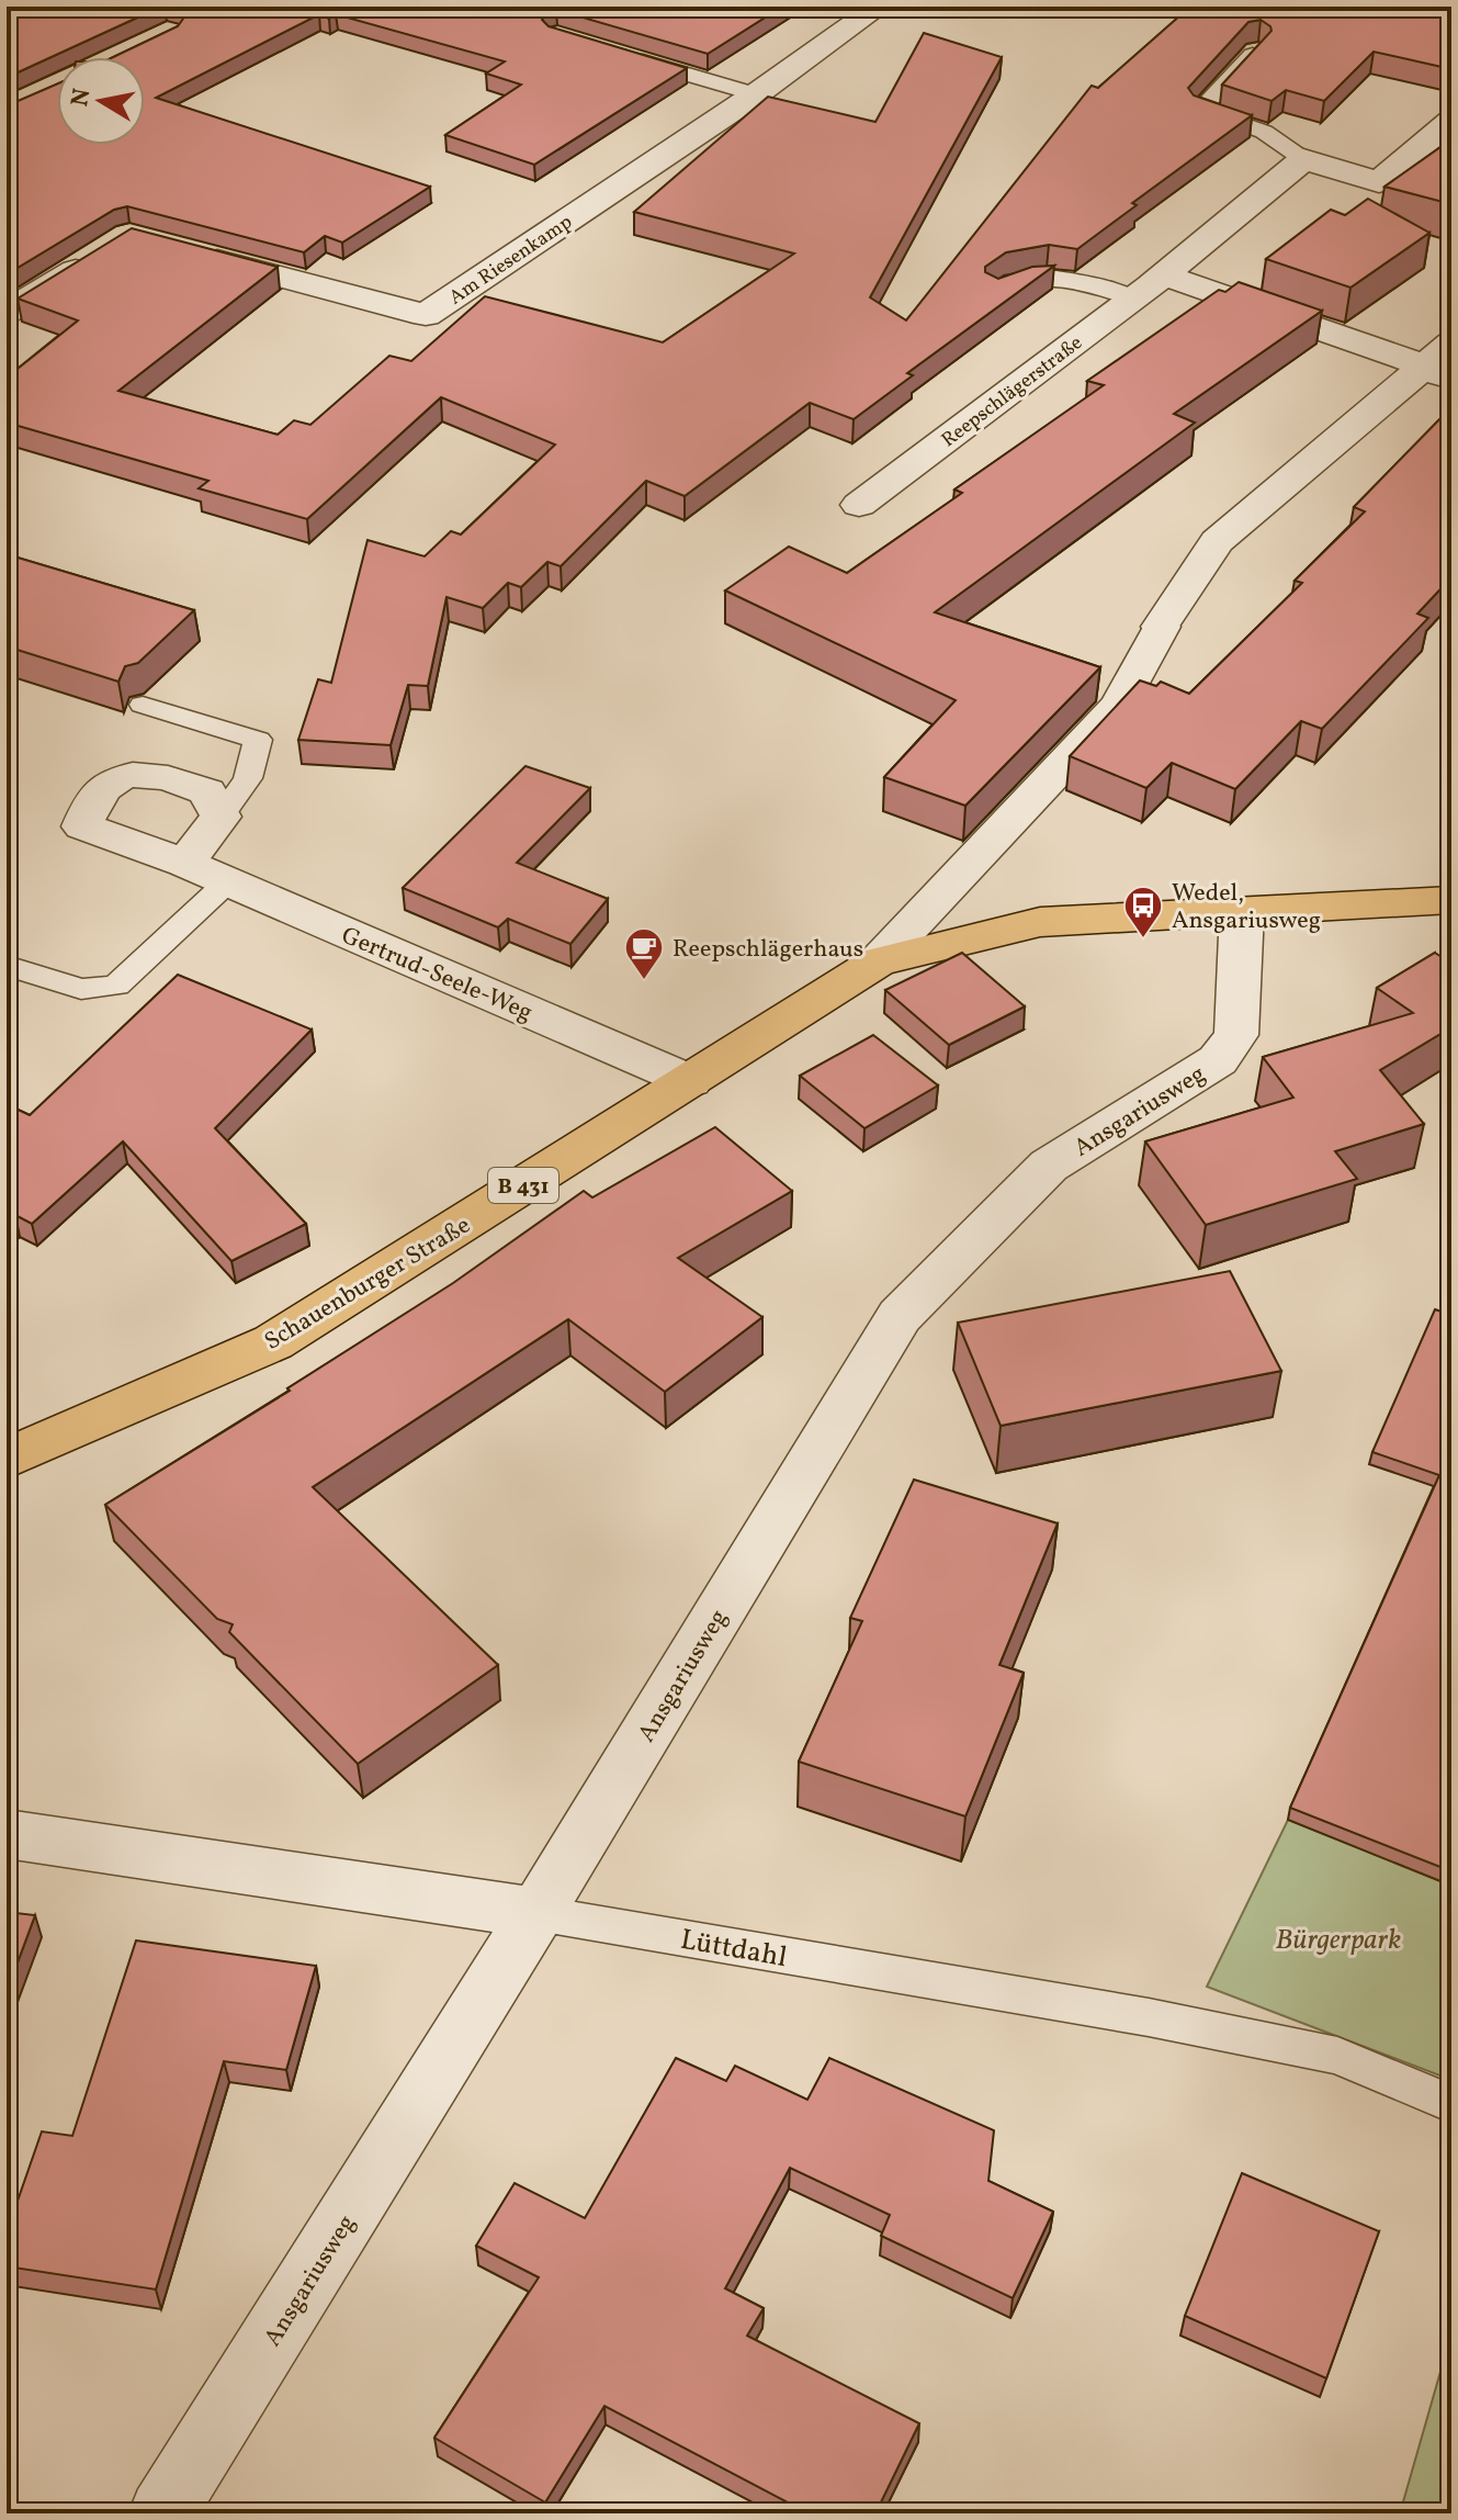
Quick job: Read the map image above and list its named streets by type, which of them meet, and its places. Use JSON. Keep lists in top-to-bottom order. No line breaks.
{"streets":{"main road":["B 431","Schauenburger Straße"],"street":["Am Riesenkamp","Reepschlägerstraße","Gertrud-Seele-Weg","Ansgariusweg","Lüttdahl"]},"crossings":[["Gertrud-Seele-Weg","Schauenburger Straße"],["Ansgariusweg","B 431"],["Ansgariusweg","Schauenburger Straße"],["Ansgariusweg","Lüttdahl"],["B 431","Schauenburger Straße"]],"parks":["Bürgerpark"],"places":{"bus stop":["Wedel, Ansgariusweg"],"cafe":["Reepschlägerhaus"]},"north":"left"}
